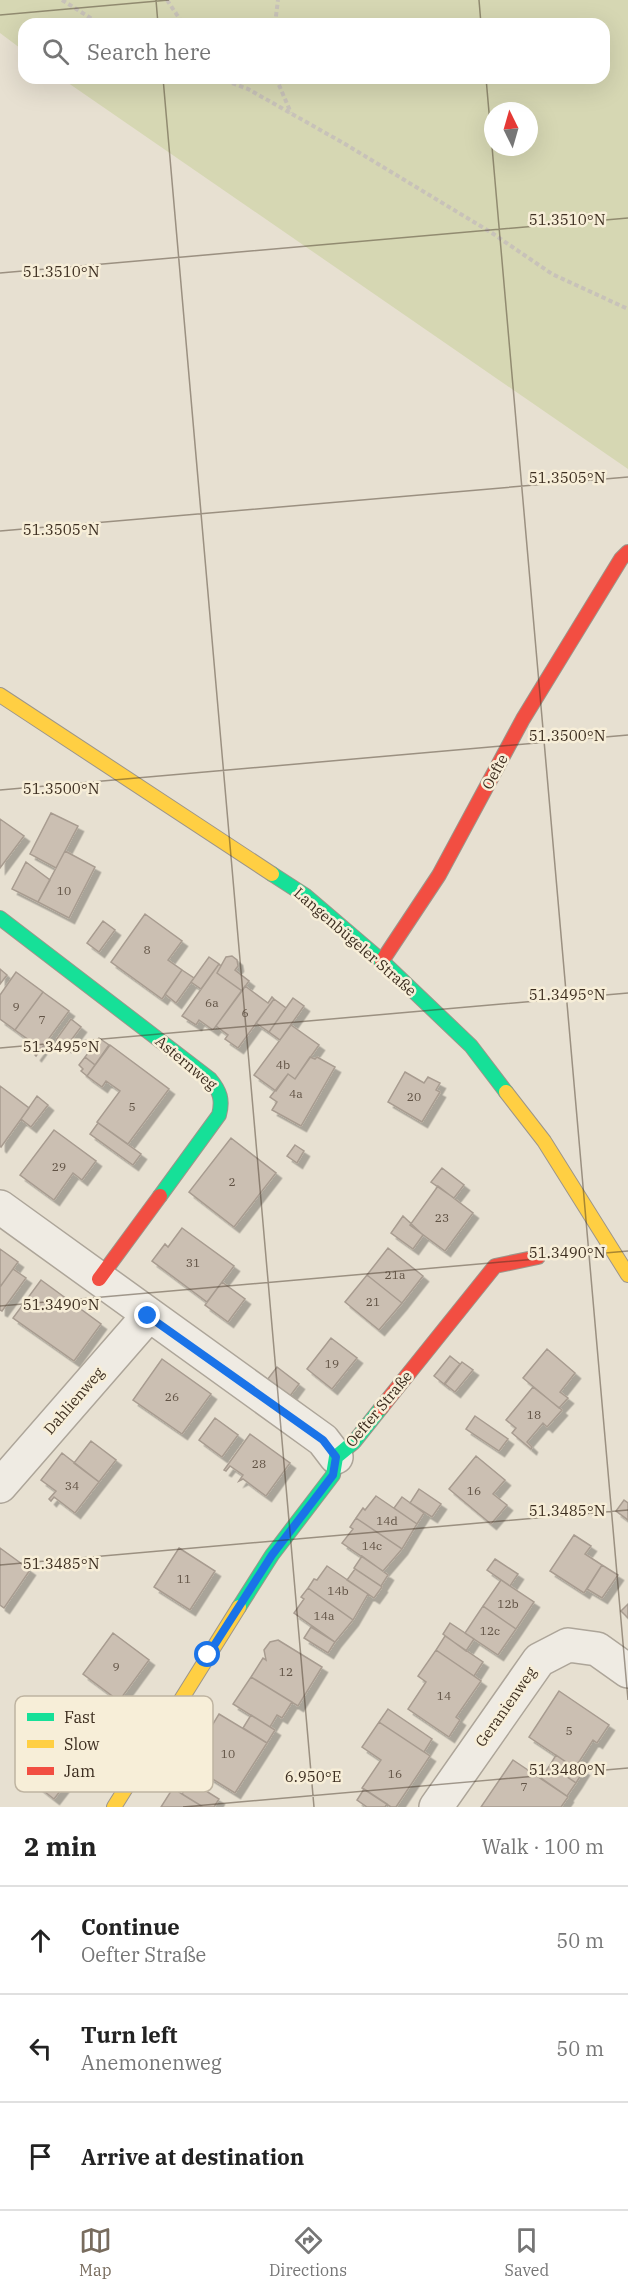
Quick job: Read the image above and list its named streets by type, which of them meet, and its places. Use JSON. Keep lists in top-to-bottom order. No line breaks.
{"streets":{"street":["Oefte","Langenbügeler Straße","Asternweg","Dahlienweg","Oefter Straße","Geranienweg"]},"crossings":[["Oefte","Langenbügeler Straße"]],"house_numbers":["10","8","6a","9","6","7","4b","4a","20","5","29","2","23","31","21a","21","19","26","18","28","34","16","14d","14c","11","14b","12b","14a","12c","9","12","14","5","10","16","7"],"legend":["Fast","Slow","Jam"],"north":"top","page":{"search":"Search here","heading":["2 min","Walk · 100 m"],"list":[["Continue","Oefter Straße","50 m"],["Turn left","Anemonenweg","50 m"],"Arrive at destination"],"nav":["Map","Directions","Saved"]},"coordinates":["51.3510°N","51.3505°N","51.3500°N","51.3495°N","51.3490°N","51.3485°N","51.3480°N","6.950°E"]}
